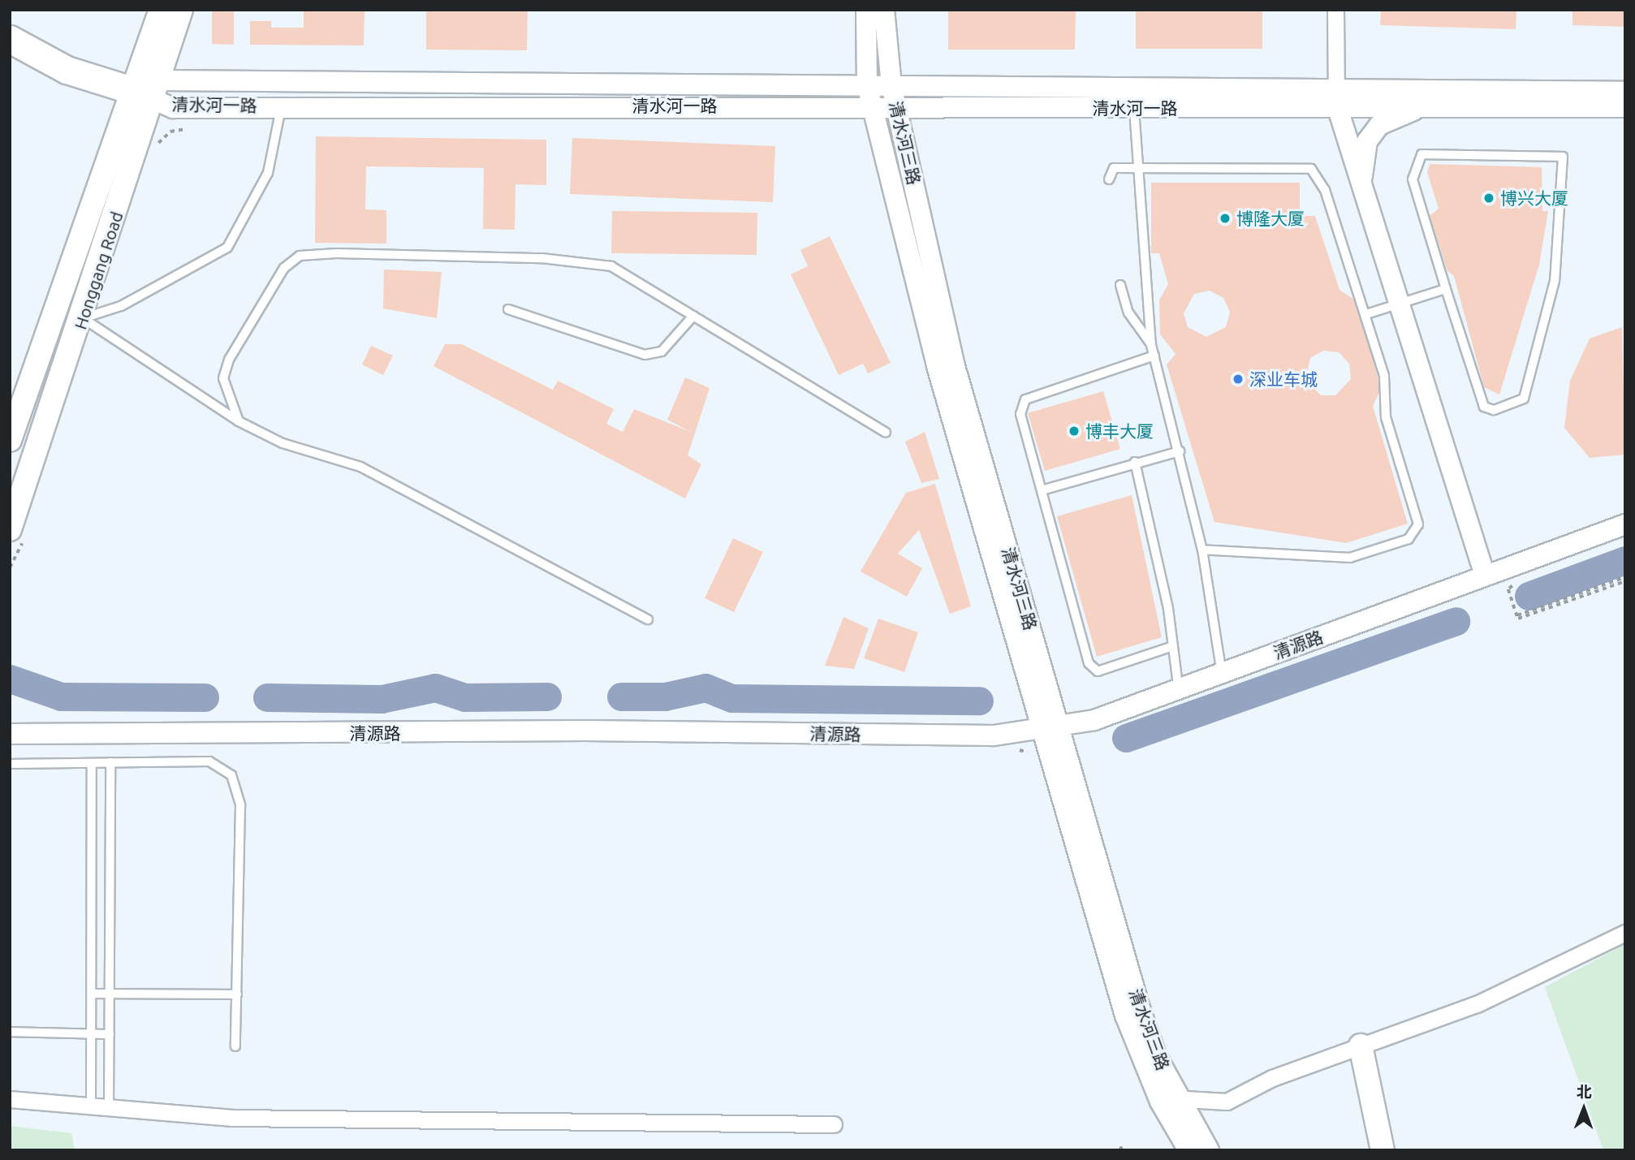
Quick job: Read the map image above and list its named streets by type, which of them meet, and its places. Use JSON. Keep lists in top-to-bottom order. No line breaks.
{"streets":{"main road":["Honggang Road"],"street":["清水河一路","清水河三路","清源路"]},"crossings":[["清水河一路","清水河三路"],["清水河一路","Honggang Road"],["清水河三路","清源路"]],"places":["博兴大厦","博隆大厦","深业车城","博丰大厦"],"north":"top"}
